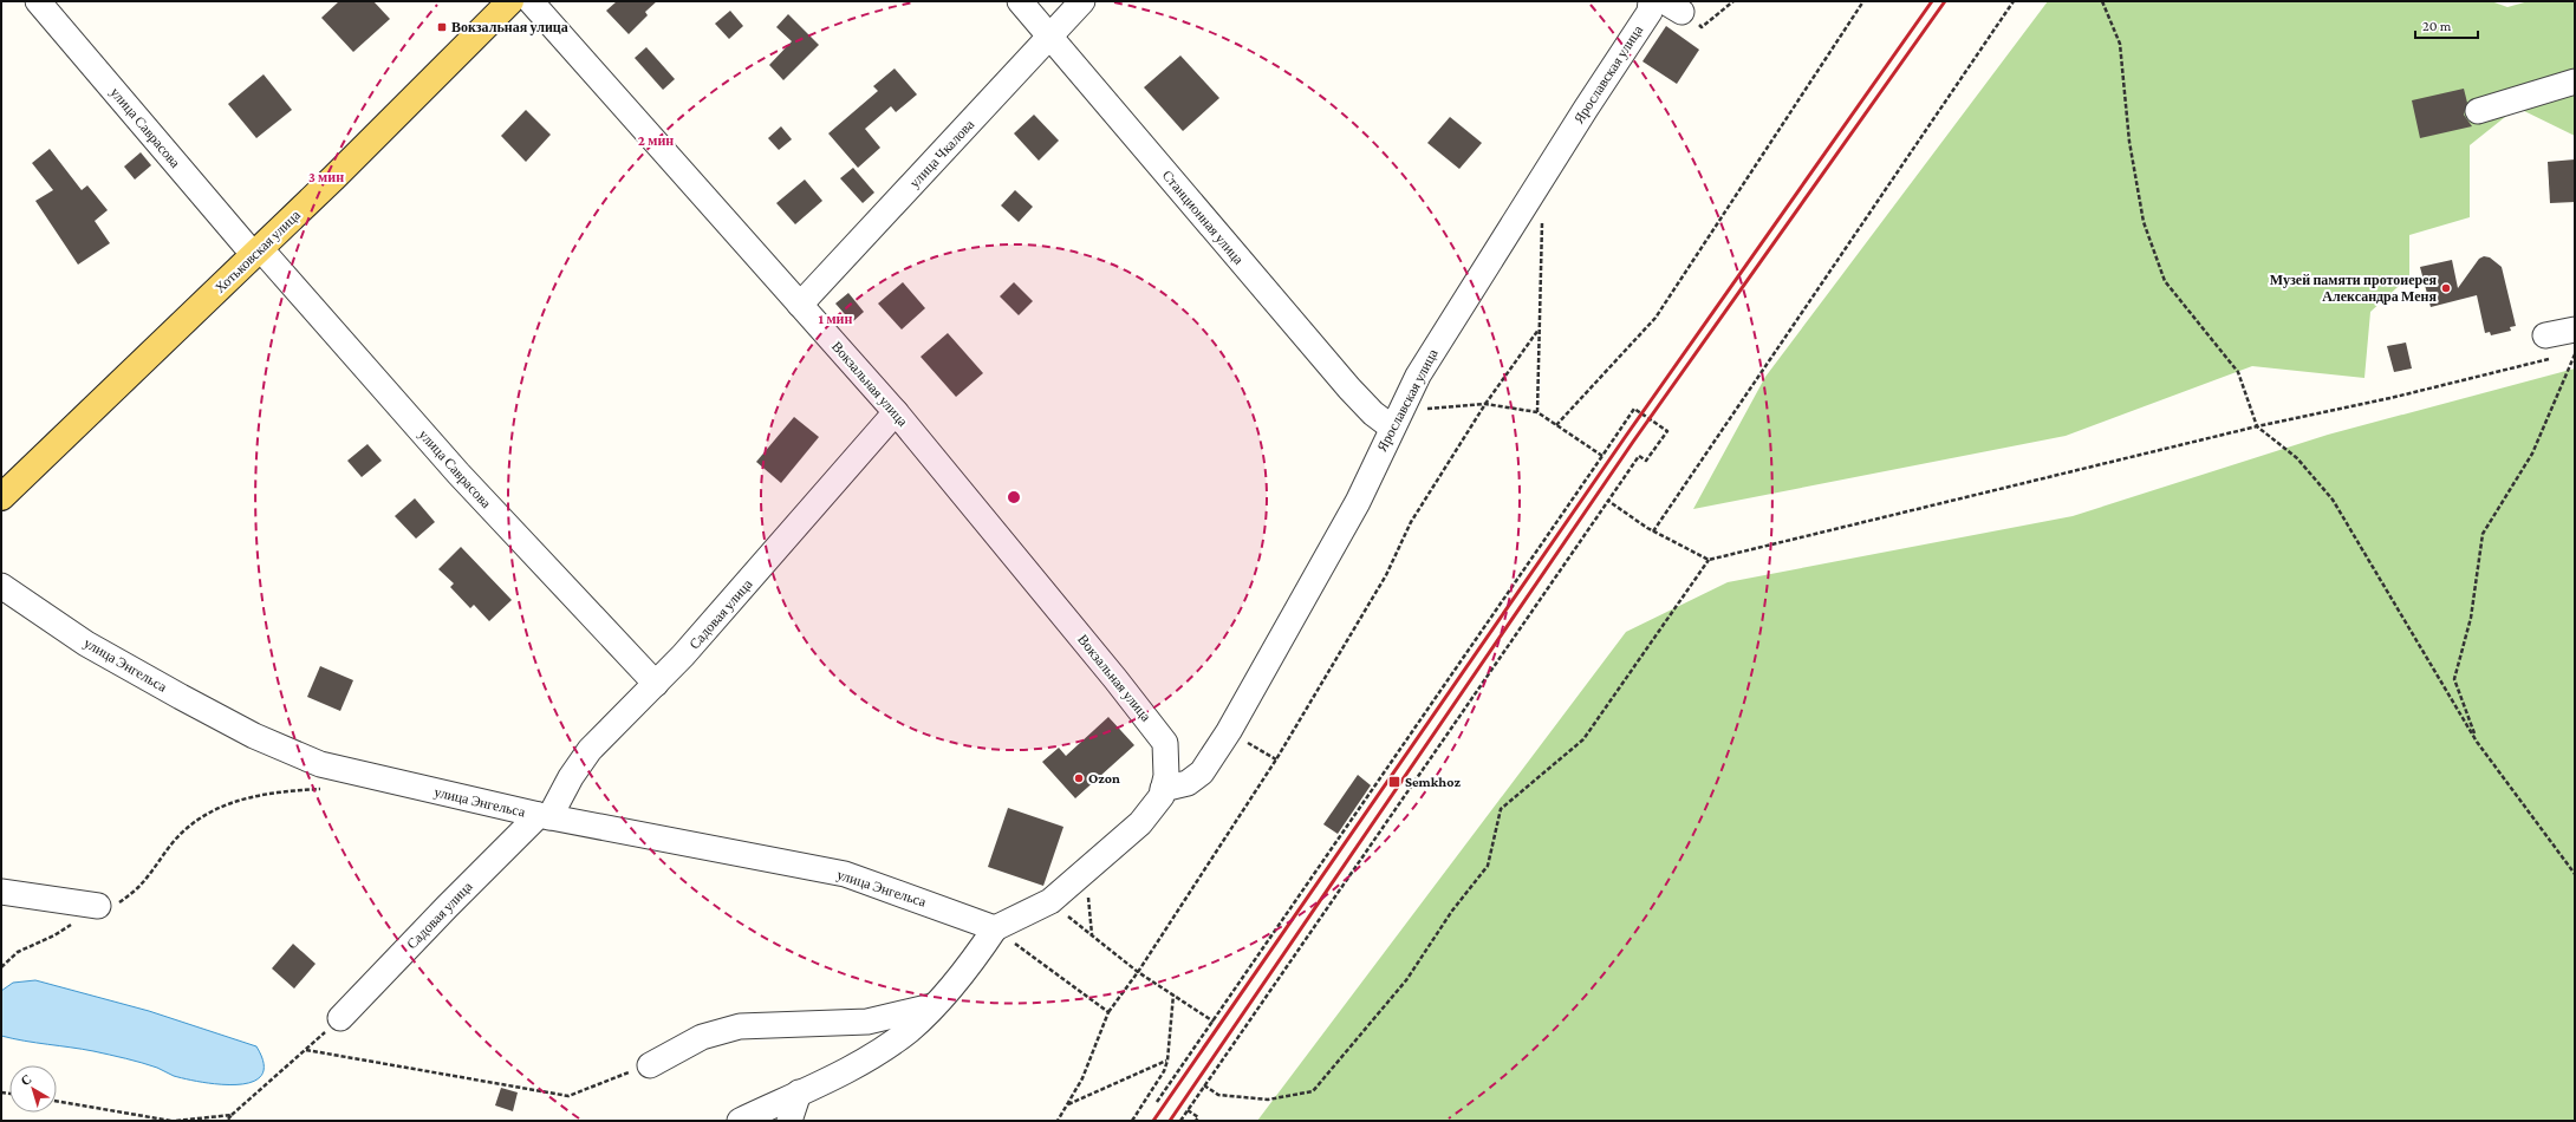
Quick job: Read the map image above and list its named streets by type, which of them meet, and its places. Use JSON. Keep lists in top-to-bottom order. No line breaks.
{"streets":{"main road":["Хотьковская улица"],"street":["Ярославская улица","улица Саврасова","улица Чкалова","Станционная улица","Вокзальная улица","Садовая улица","улица Энгельса"]},"crossings":[["Ярославская улица","Станционная улица"],["Ярославская улица","Вокзальная улица"],["улица Саврасова","Хотьковская улица"],["улица Саврасова","Садовая улица"],["улица Чкалова","Станционная улица"],["улица Чкалова","Вокзальная улица"],["Вокзальная улица","Садовая улица"],["Садовая улица","улица Энгельса"]],"places":{"transit":["Вокзальная улица","Semkhoz"],"other":["Музей памяти протоиерея Александра Меня","Ozon"]},"scale_bar":"20 m","north":"top left","rings":["2 мин","3 мин","1 мин"]}
